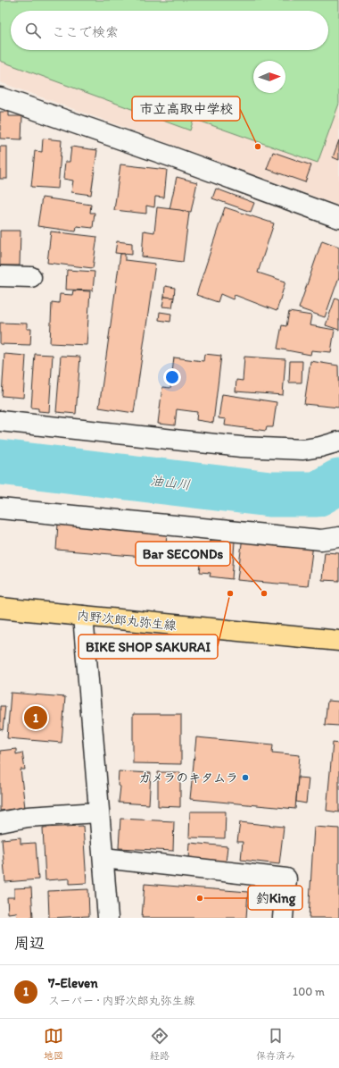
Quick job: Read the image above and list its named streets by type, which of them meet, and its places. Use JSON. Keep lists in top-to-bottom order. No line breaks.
{"streets":{"main road":["内野次郎丸弥生線"]},"water":["油山川"],"places":["市立高取中学校","BIKE SHOP SAKURAI","Bar SECONDs","カメラのキタムラ","釣King"],"north":"right","page":{"search":"ここで検索","pins":"1","heading":"周辺","list":[{"mark":"1","name":"7-Eleven","note":"スーパー · 内野次郎丸弥生線","value":"100 m"}],"nav":["地図","経路","保存済み"]}}
